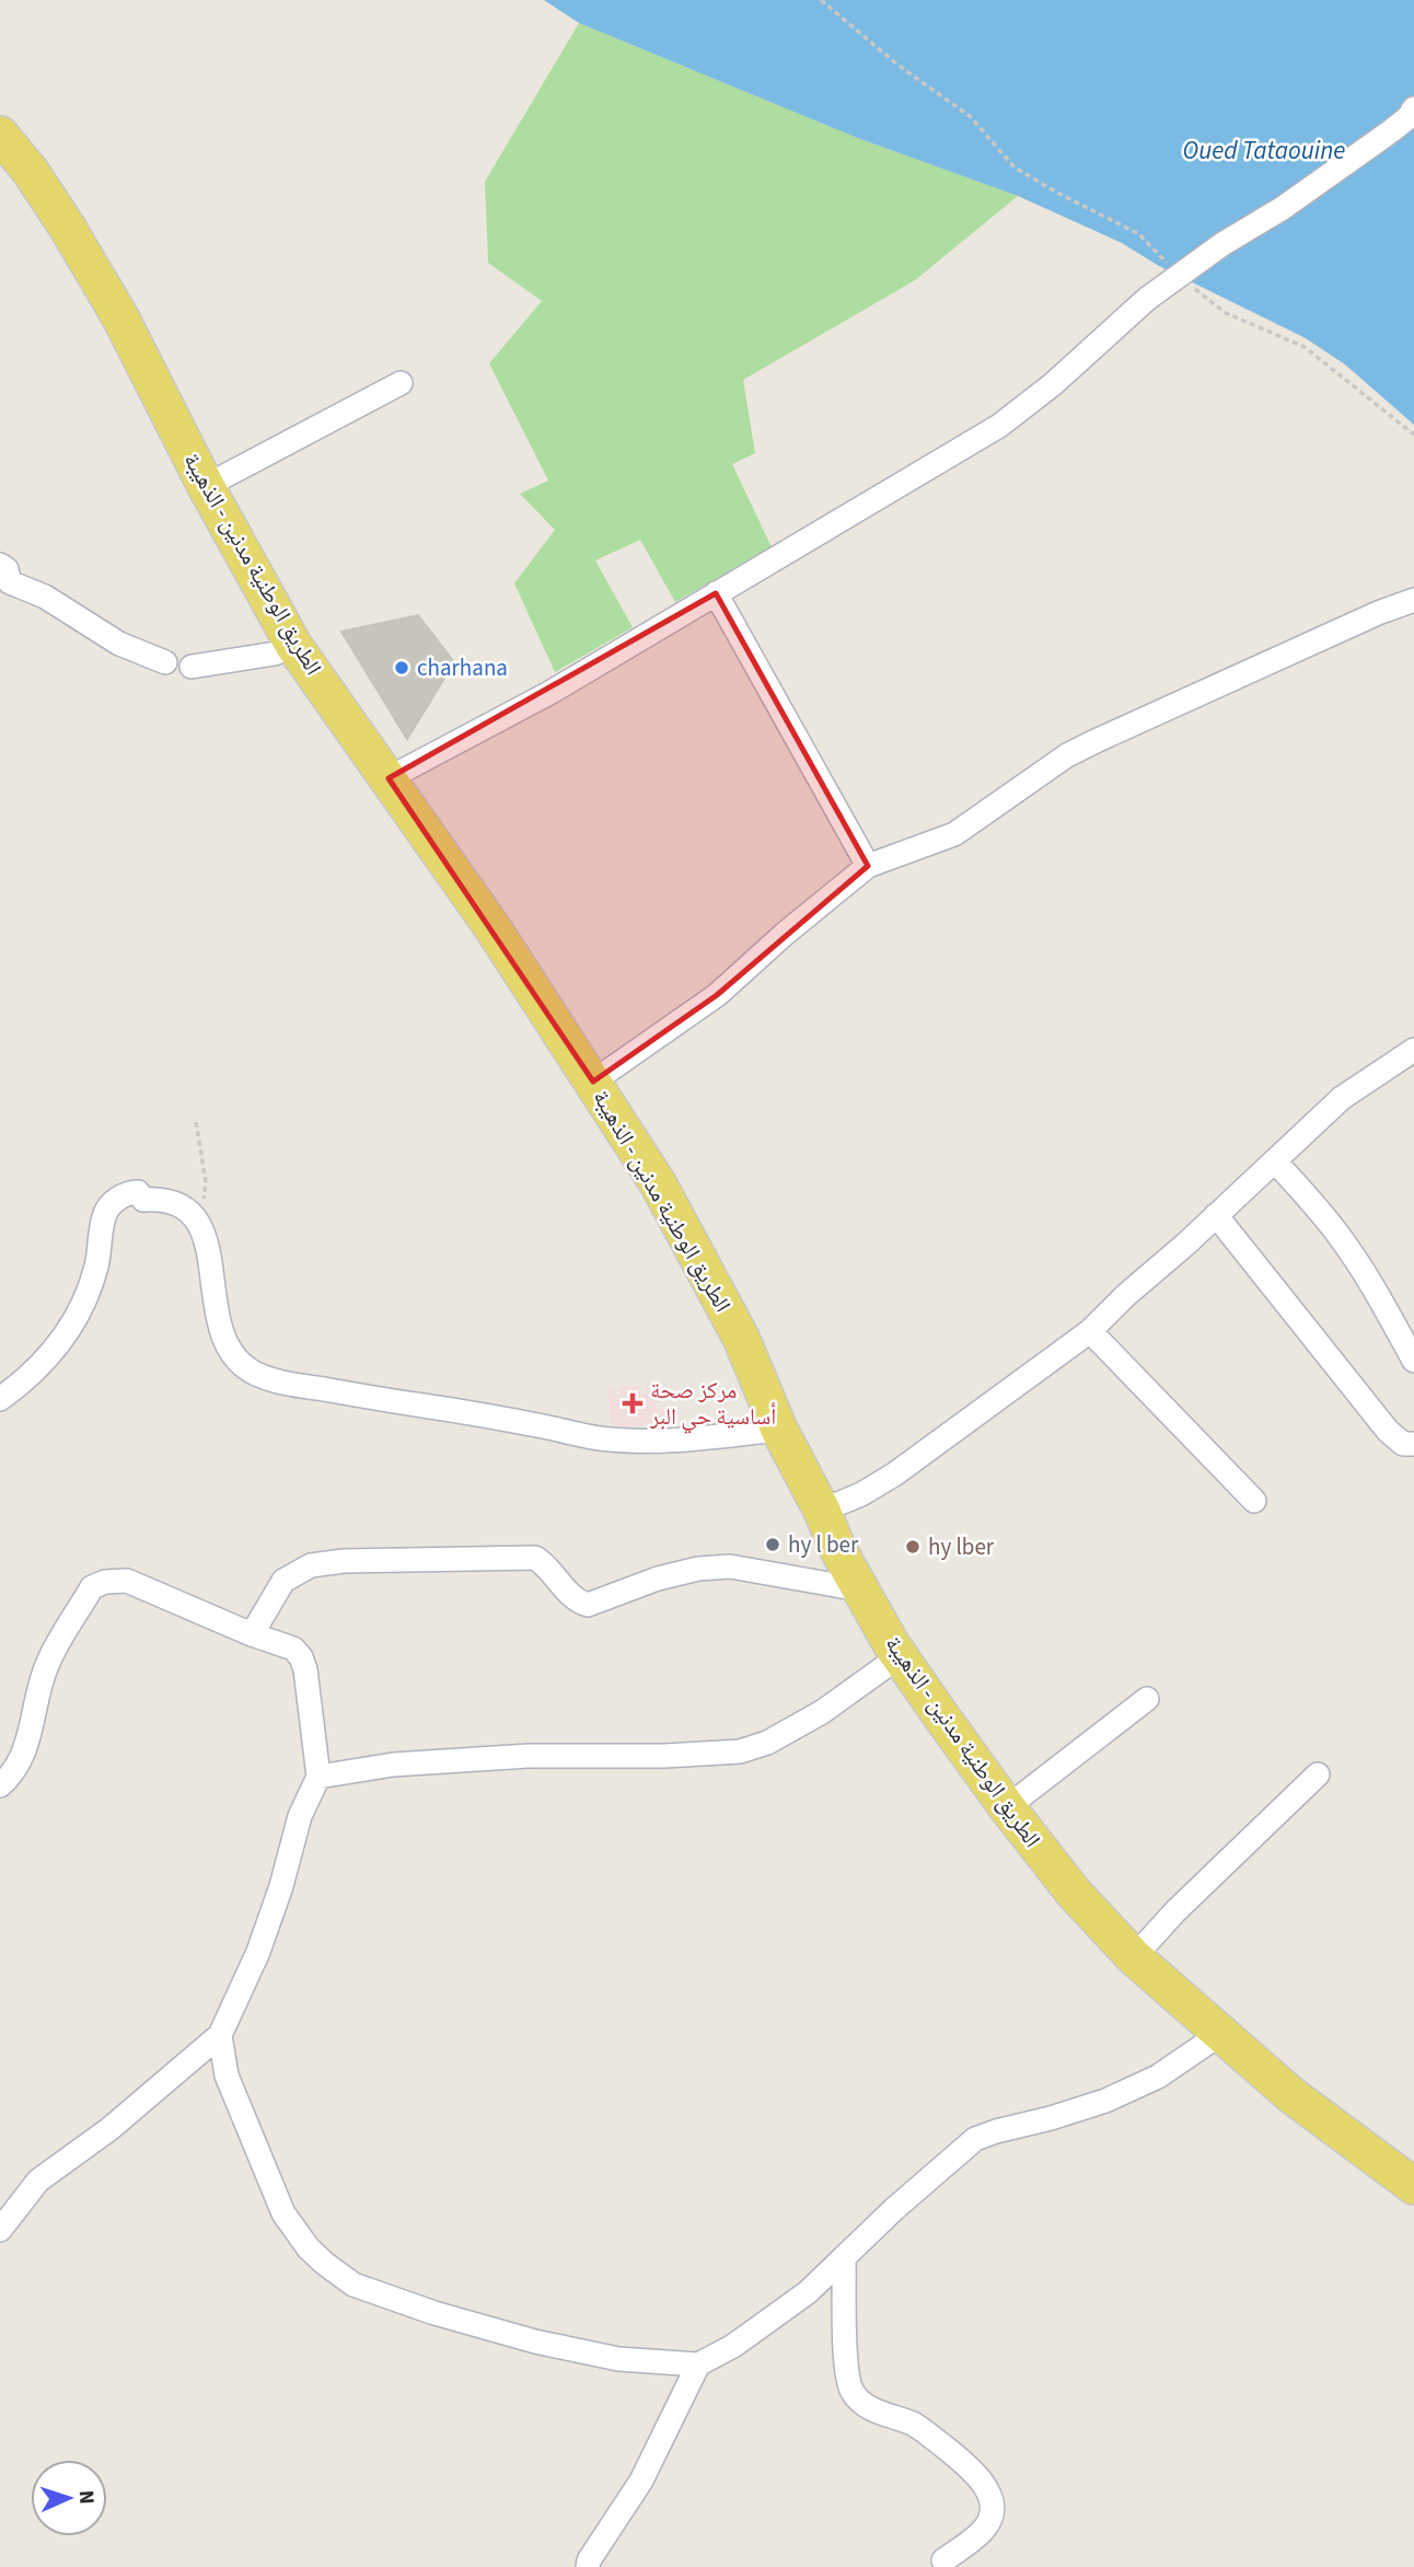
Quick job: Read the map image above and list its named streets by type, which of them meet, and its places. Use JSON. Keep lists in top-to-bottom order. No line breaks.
{"streets":{"main road":["الطريق الوطنية مدنين - الذهيبة"]},"water":["Oued Tataouine"],"places":{"other":["charhana","hy l ber","hy lber"],"health":["مركز صحة أساسية حي البر"]},"north":"right"}
